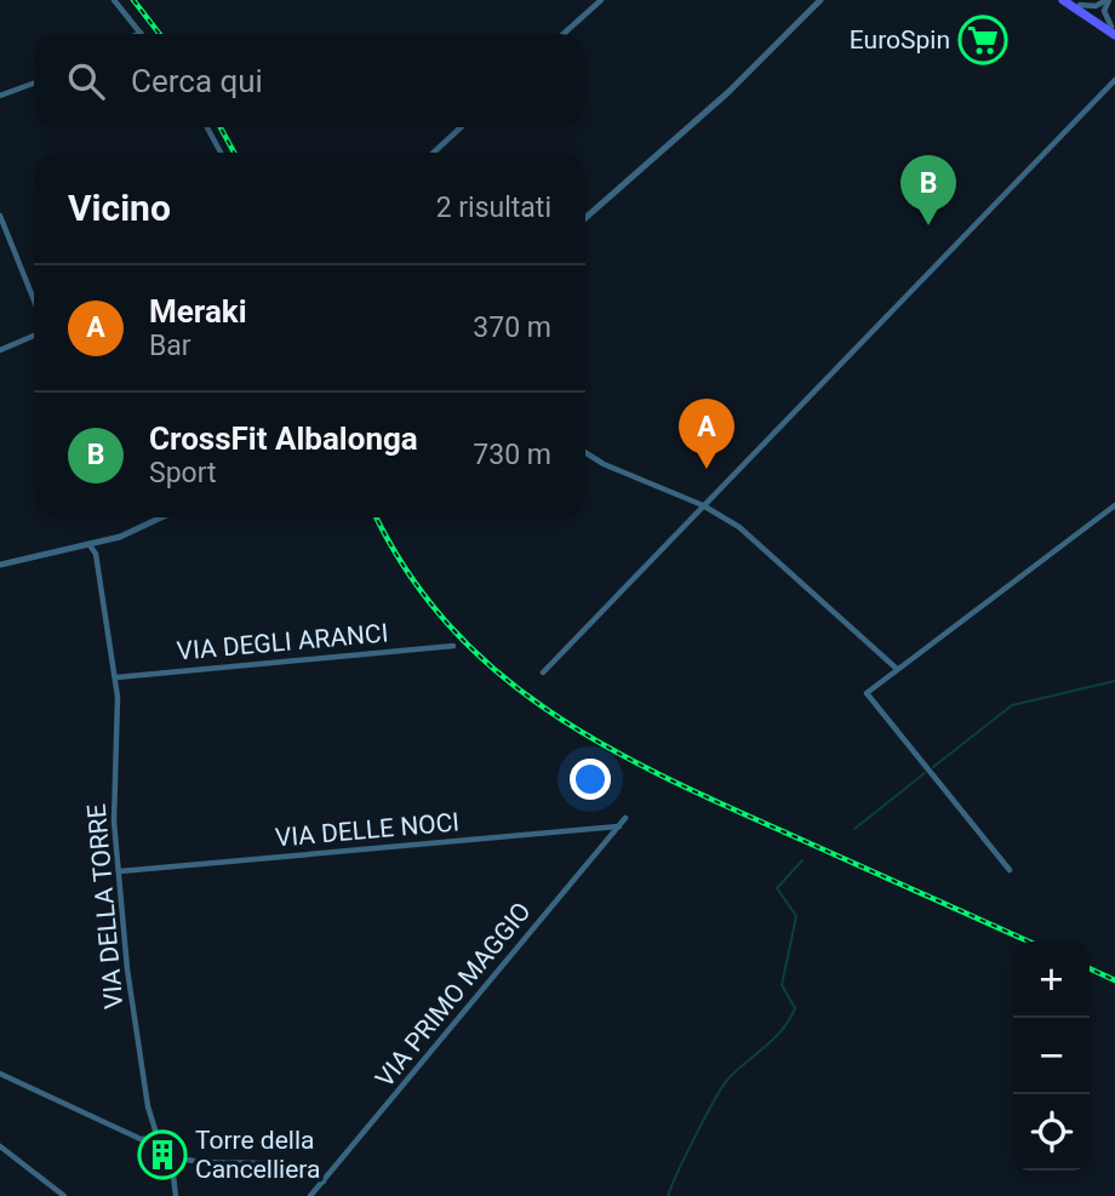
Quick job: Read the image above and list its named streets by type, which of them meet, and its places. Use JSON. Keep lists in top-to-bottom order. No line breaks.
{"streets":{"street":["VIA DEGLI ARANCI","VIA DELLE NOCI","VIA DELLA TORRE","VIA PRIMO MAGGIO"]},"crossings":[["VIA DEGLI ARANCI","VIA DELLA TORRE"],["VIA DELLE NOCI","VIA DELLA TORRE"],["VIA DELLE NOCI","VIA PRIMO MAGGIO"]],"places":{"supermarket":["EuroSpin"],"building":["Torre della Cancelliera"]},"page":{"search":"Cerca qui","heading":["Vicino","2 risultati"],"pins":["B","A"],"list":[{"mark":"A","name":"Meraki","note":"Bar","value":"370 m"},{"mark":"B","name":"CrossFit Albalonga","note":"Sport","value":"730 m"}],"map_buttons":["+","−"]}}
